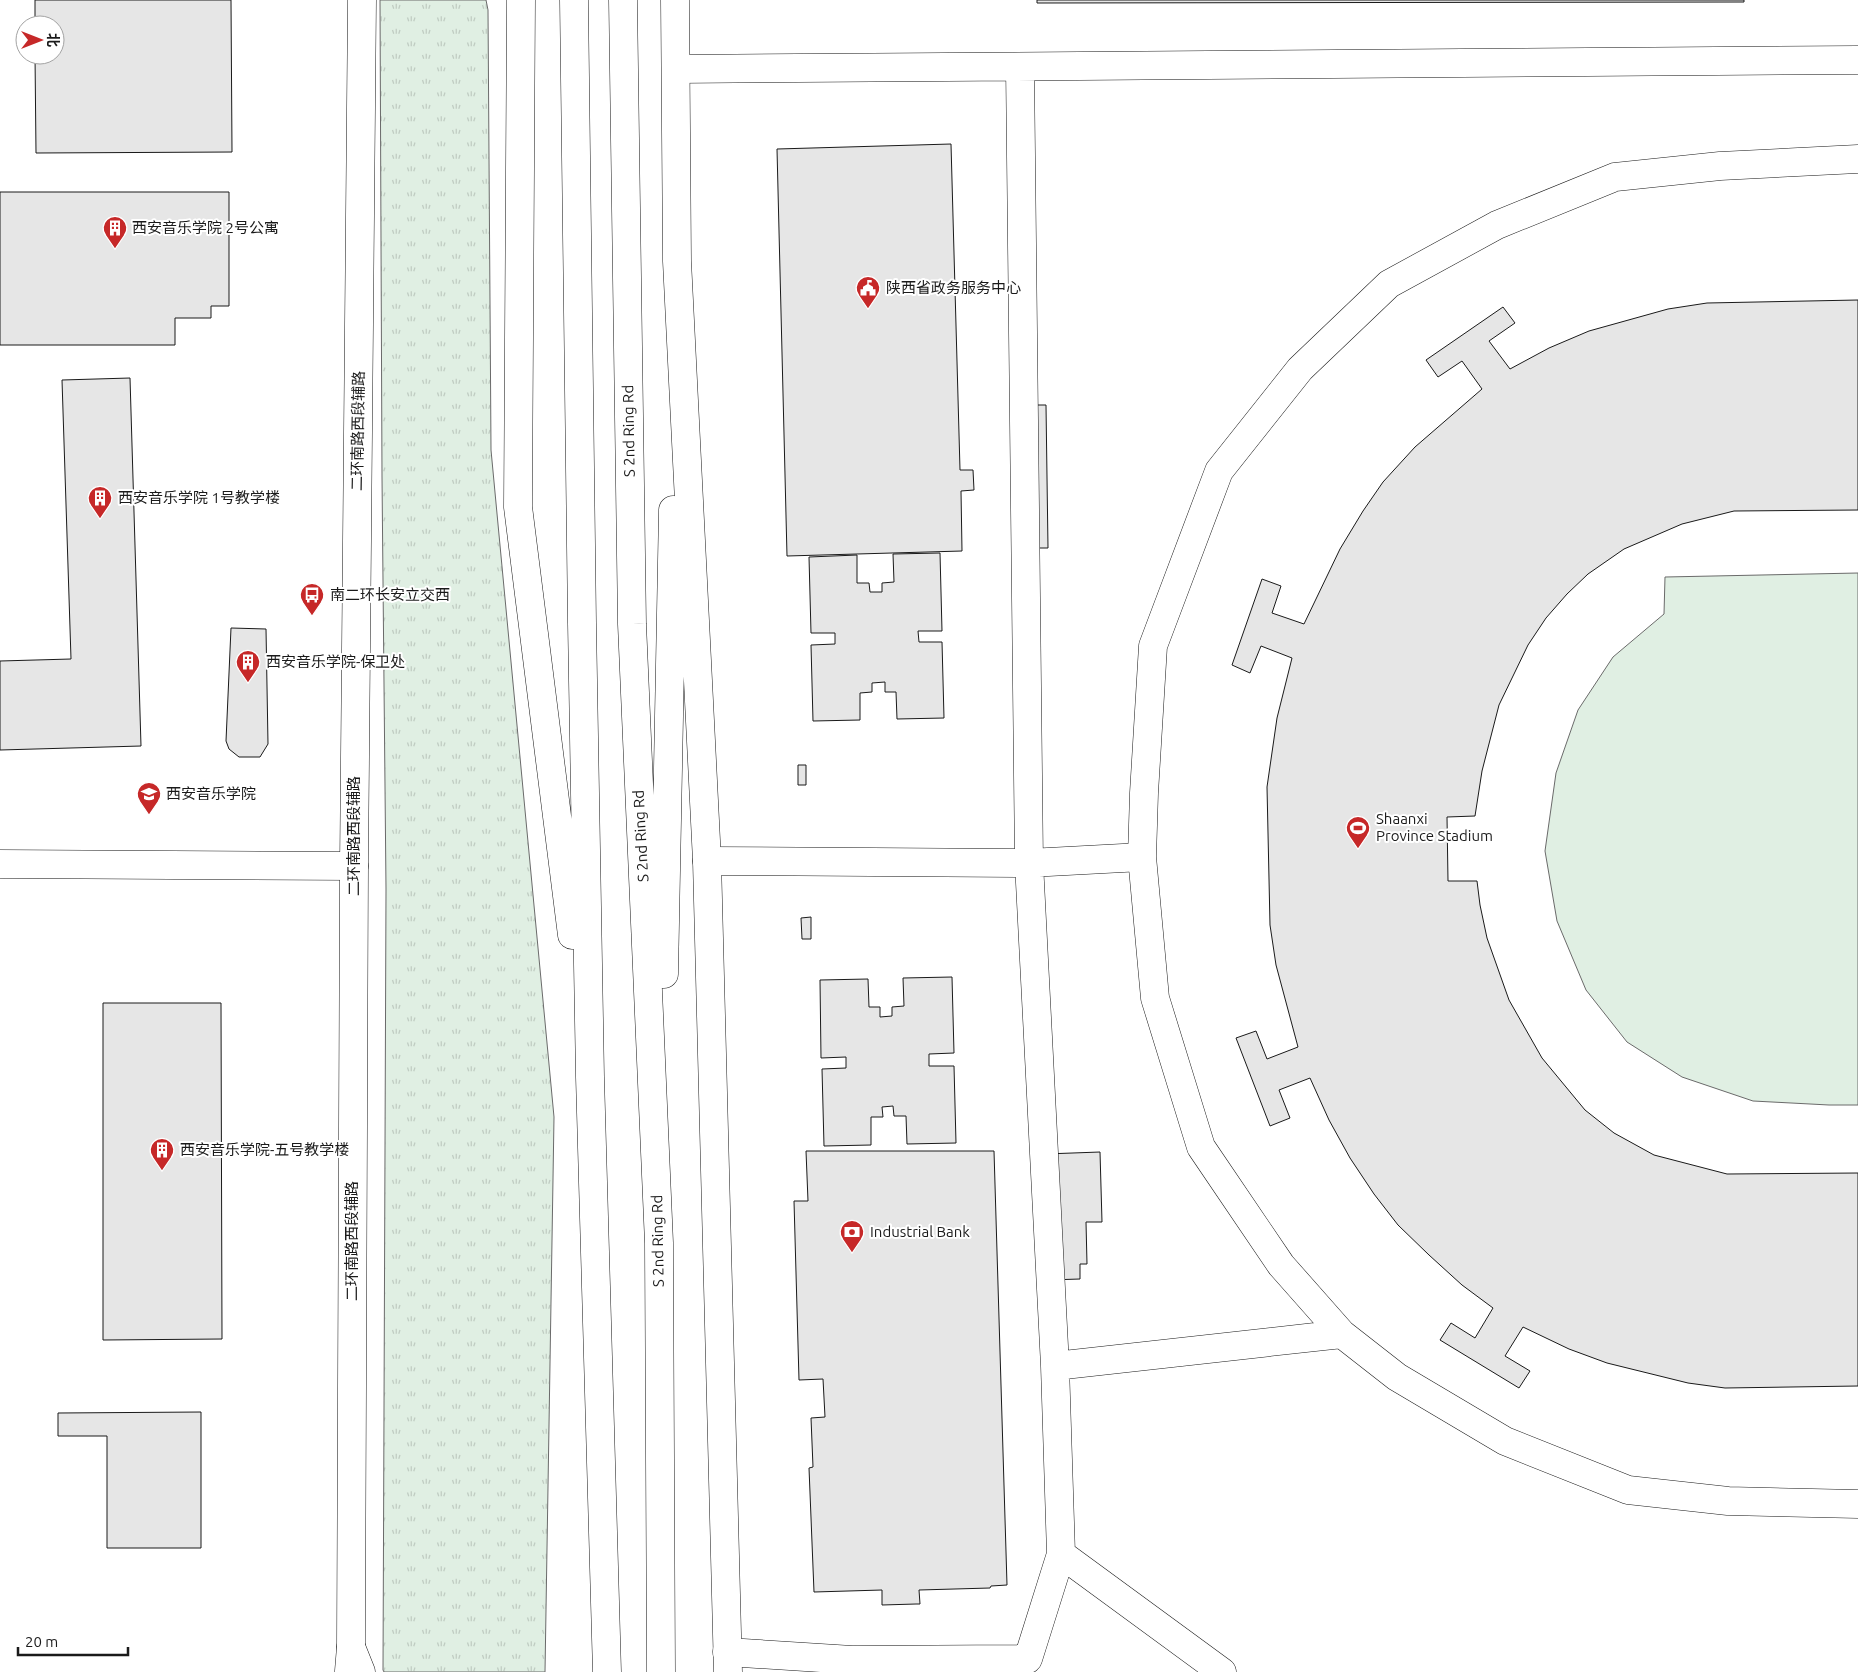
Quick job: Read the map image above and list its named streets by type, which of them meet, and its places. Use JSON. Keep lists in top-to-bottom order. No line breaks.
{"streets":{"main road":["二环南路西段辅路","S 2nd Ring Rd"]},"places":{"building":["西安音乐学院 2号公寓","西安音乐学院 1号教学楼","西安音乐学院-保卫处","西安音乐学院-五号教学楼"],"public building":["陕西省政务服务中心"],"bus stop":["南二环长安立交西"],"school or university":["西安音乐学院"],"sports":["Shaanxi Province Stadium"],"bank":["Industrial Bank"]},"scale_bar":"20 m","north":"right"}
